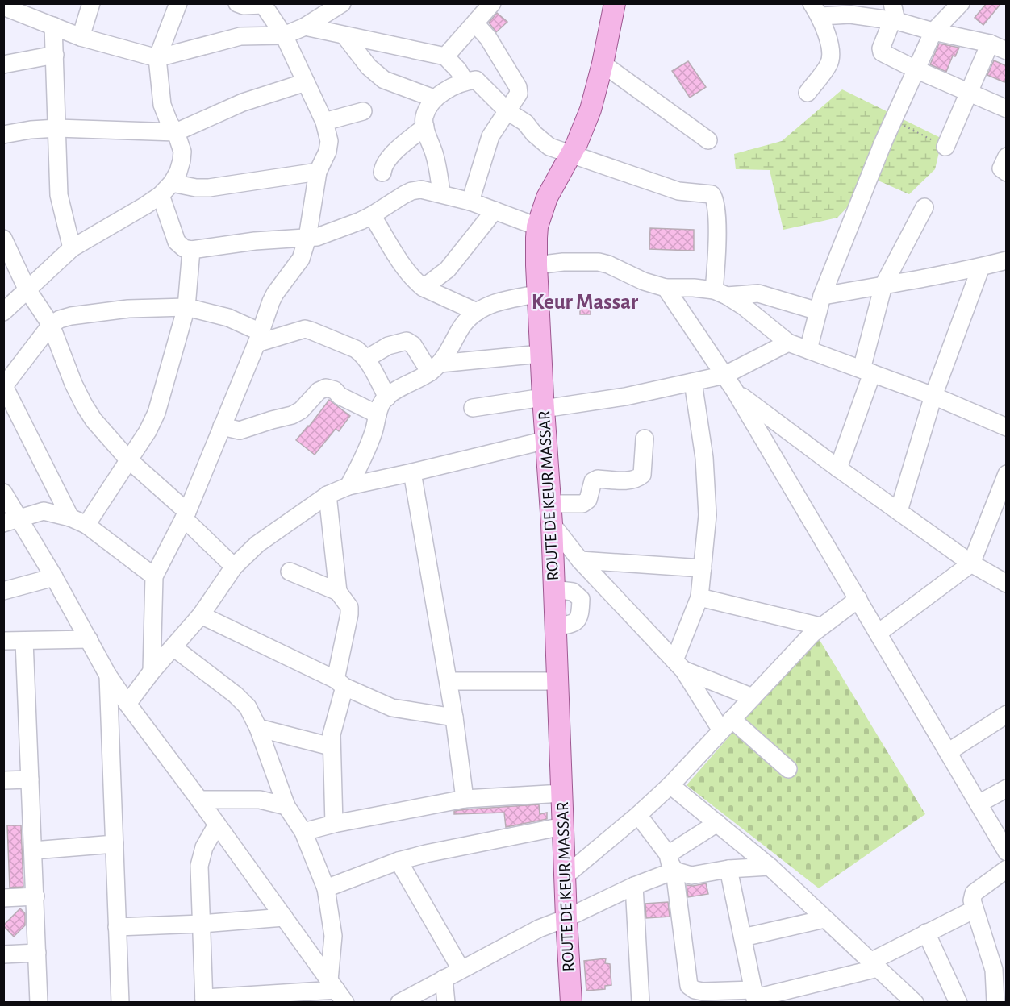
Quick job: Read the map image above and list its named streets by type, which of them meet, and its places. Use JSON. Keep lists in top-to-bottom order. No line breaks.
{"streets":{"main road":["ROUTE DE KEUR MASSAR"]},"districts":["Keur Massar"]}
